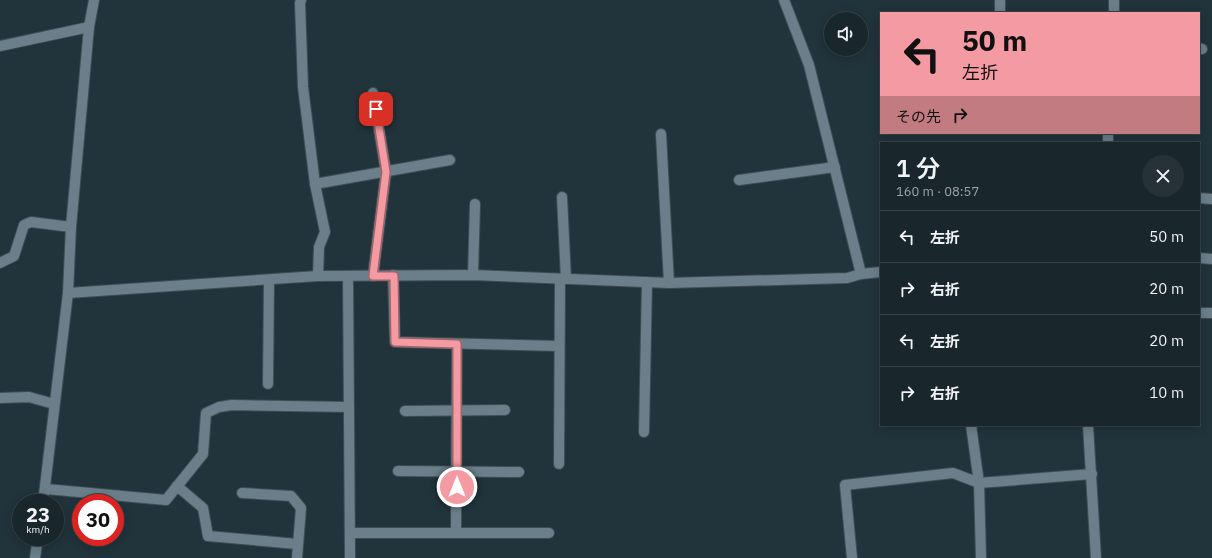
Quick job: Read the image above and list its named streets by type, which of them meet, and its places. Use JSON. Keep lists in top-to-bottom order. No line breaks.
{"page":{"turn":["50 m","左折"],"then":"その先","heading":["1 分","160 m · 08:57"],"list":[{"name":"左折","value":"50 m"},{"name":"右折","value":"20 m"},{"name":"左折","value":"20 m"},{"name":"右折","value":"10 m"}],"speed":"23 km/h","limit":"30"}}
